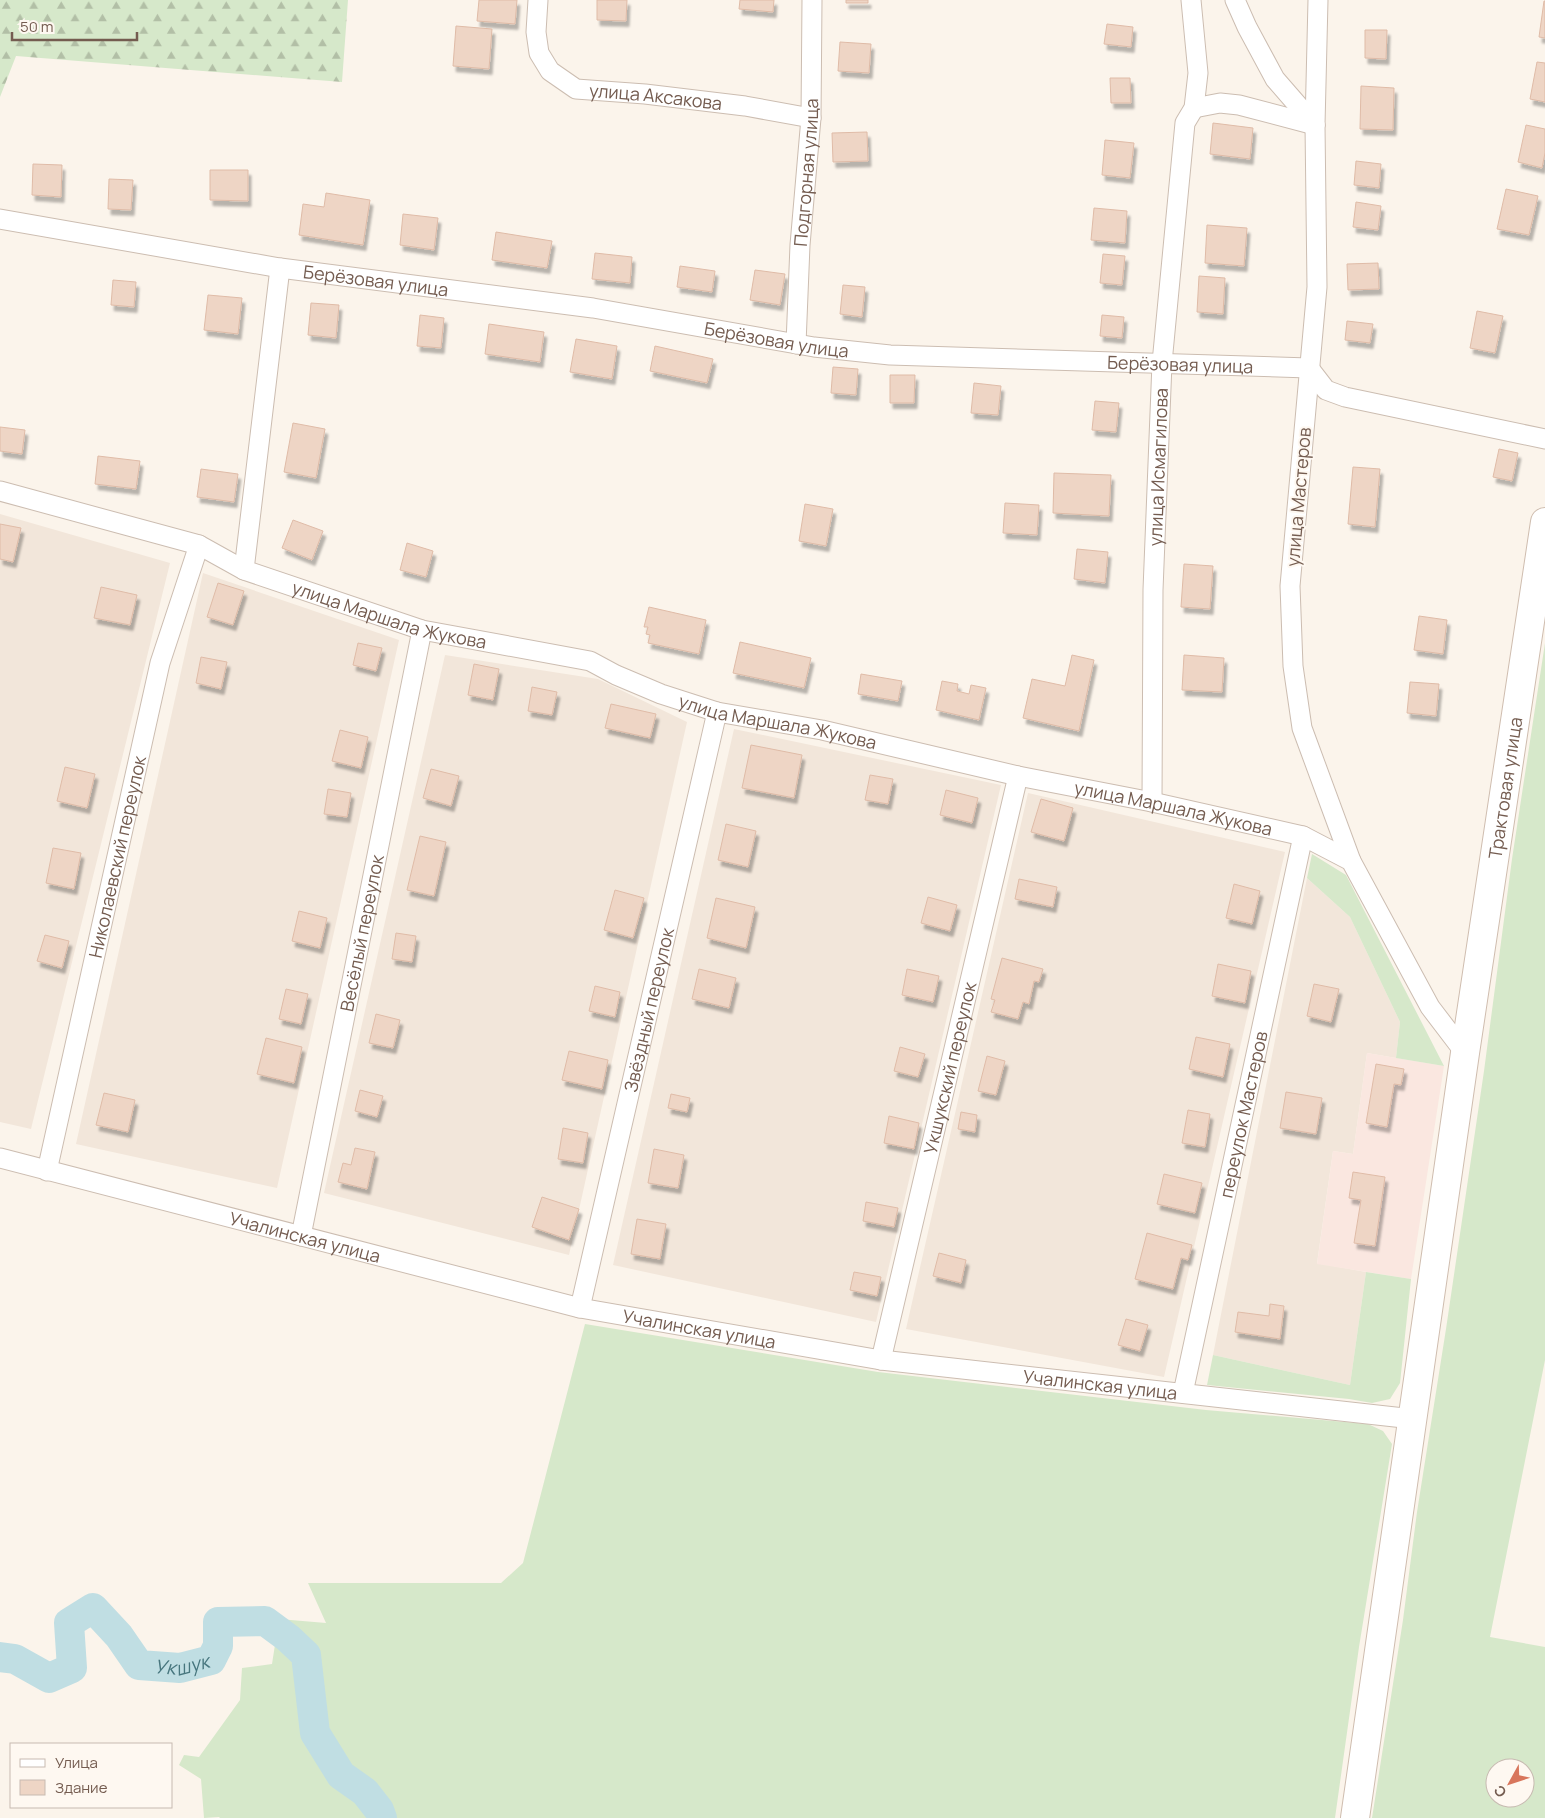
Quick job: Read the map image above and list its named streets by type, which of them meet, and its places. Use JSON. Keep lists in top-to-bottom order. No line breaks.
{"streets":{"main road":["Трактовая улица"],"street":["улица Аксакова","Подгорная улица","Берёзовая улица","улица Исмагилова","улица Мастеров","улица Маршала Жукова","Николаевский переулок","Весёлый переулок","Звёздный переулок","Укшукский переулок","переулок Мастеров","Учалинская улица"]},"crossings":[["улица Аксакова","Подгорная улица"],["Подгорная улица","Берёзовая улица"],["Берёзовая улица","улица Исмагилова"],["Берёзовая улица","улица Мастеров"],["улица Исмагилова","улица Маршала Жукова"],["улица Мастеров","улица Маршала Жукова"],["улица Маршала Жукова","Николаевский переулок"],["улица Маршала Жукова","Весёлый переулок"],["улица Маршала Жукова","Звёздный переулок"],["улица Маршала Жукова","Укшукский переулок"],["улица Маршала Жукова","переулок Мастеров"],["Трактовая улица","Учалинская улица"],["Николаевский переулок","Учалинская улица"],["Весёлый переулок","Учалинская улица"],["Звёздный переулок","Учалинская улица"],["Укшукский переулок","Учалинская улица"],["переулок Мастеров","Учалинская улица"]],"water":["Укшук"],"legend":["Улица","Здание"],"scale_bar":"50 m","north":"bottom left"}
